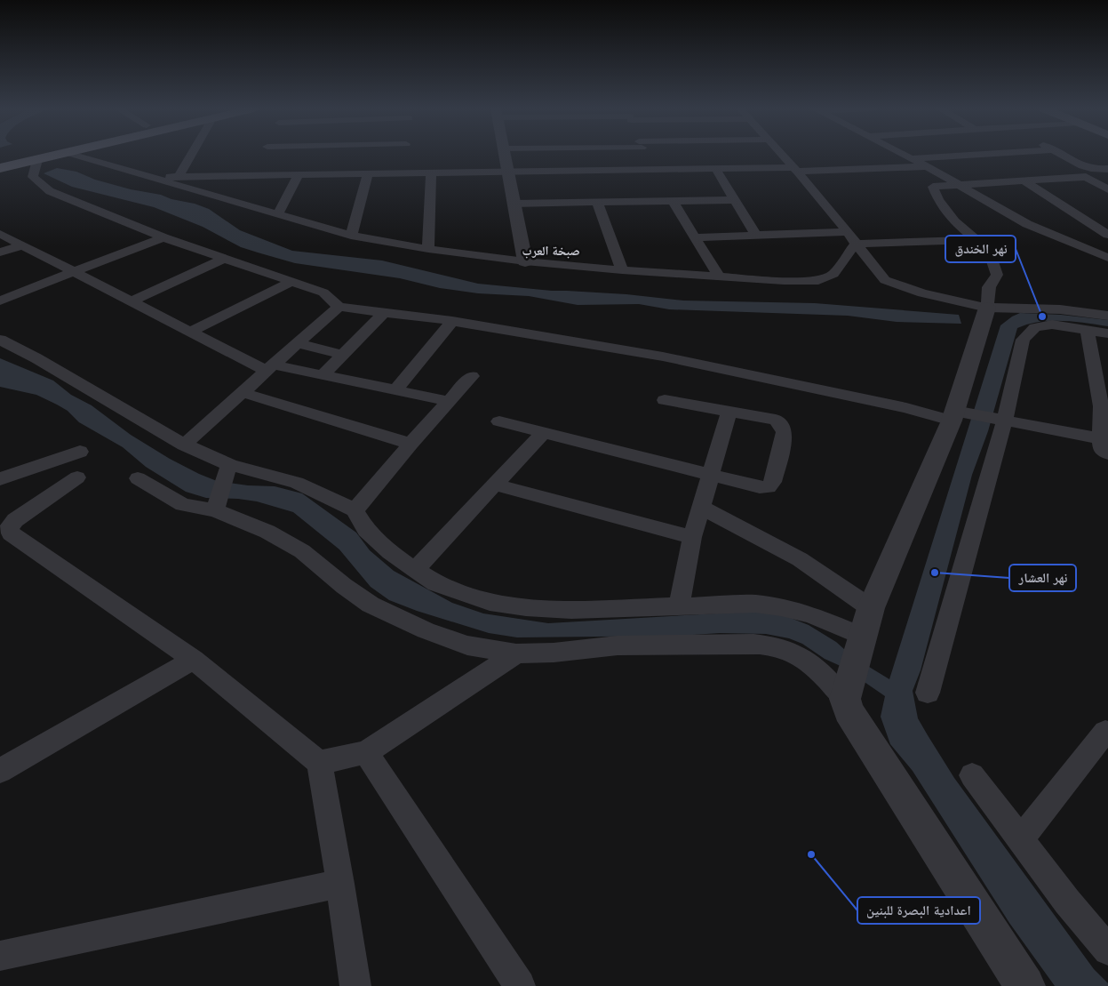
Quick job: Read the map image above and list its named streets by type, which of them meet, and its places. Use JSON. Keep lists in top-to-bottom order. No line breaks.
{"districts":["صبخة العرب"],"places":["نهر الخندق","نهر العشار","اعدادية البصرة للبنين"]}
